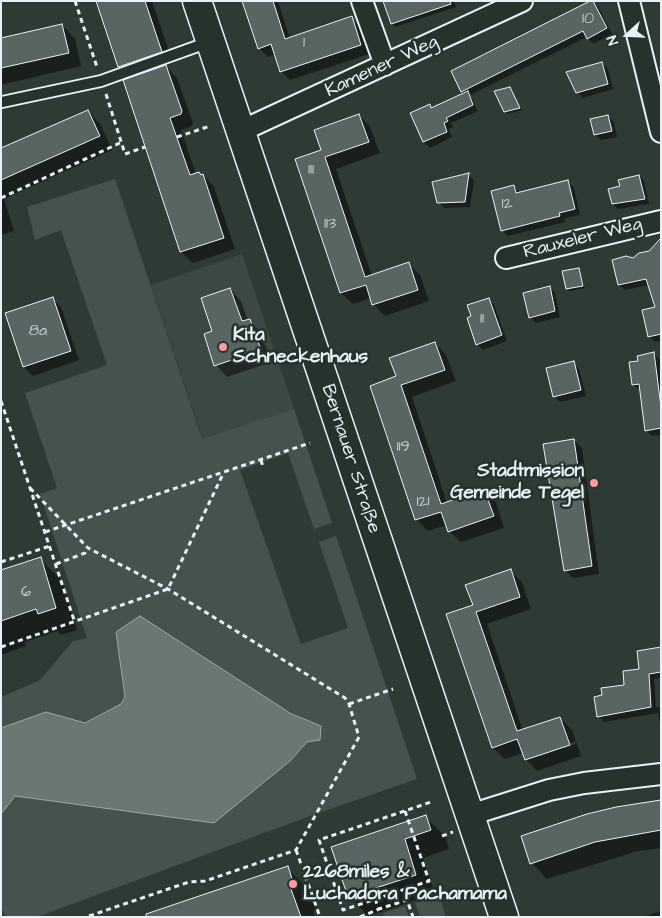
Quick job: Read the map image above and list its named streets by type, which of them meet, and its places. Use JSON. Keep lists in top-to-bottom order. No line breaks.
{"streets":{"main road":["Bernauer Straße"],"street":["Kamener Weg","Rauxeler Weg"]},"crossings":[["Kamener Weg","Bernauer Straße"]],"places":["Kita Schneckenhaus","Stadtmission Gemeinde Tegel","2268miles & Luchadora Pachamama"],"house_numbers":["10","1","111","12","113","11","8a","119","121","6"],"north":"left"}
